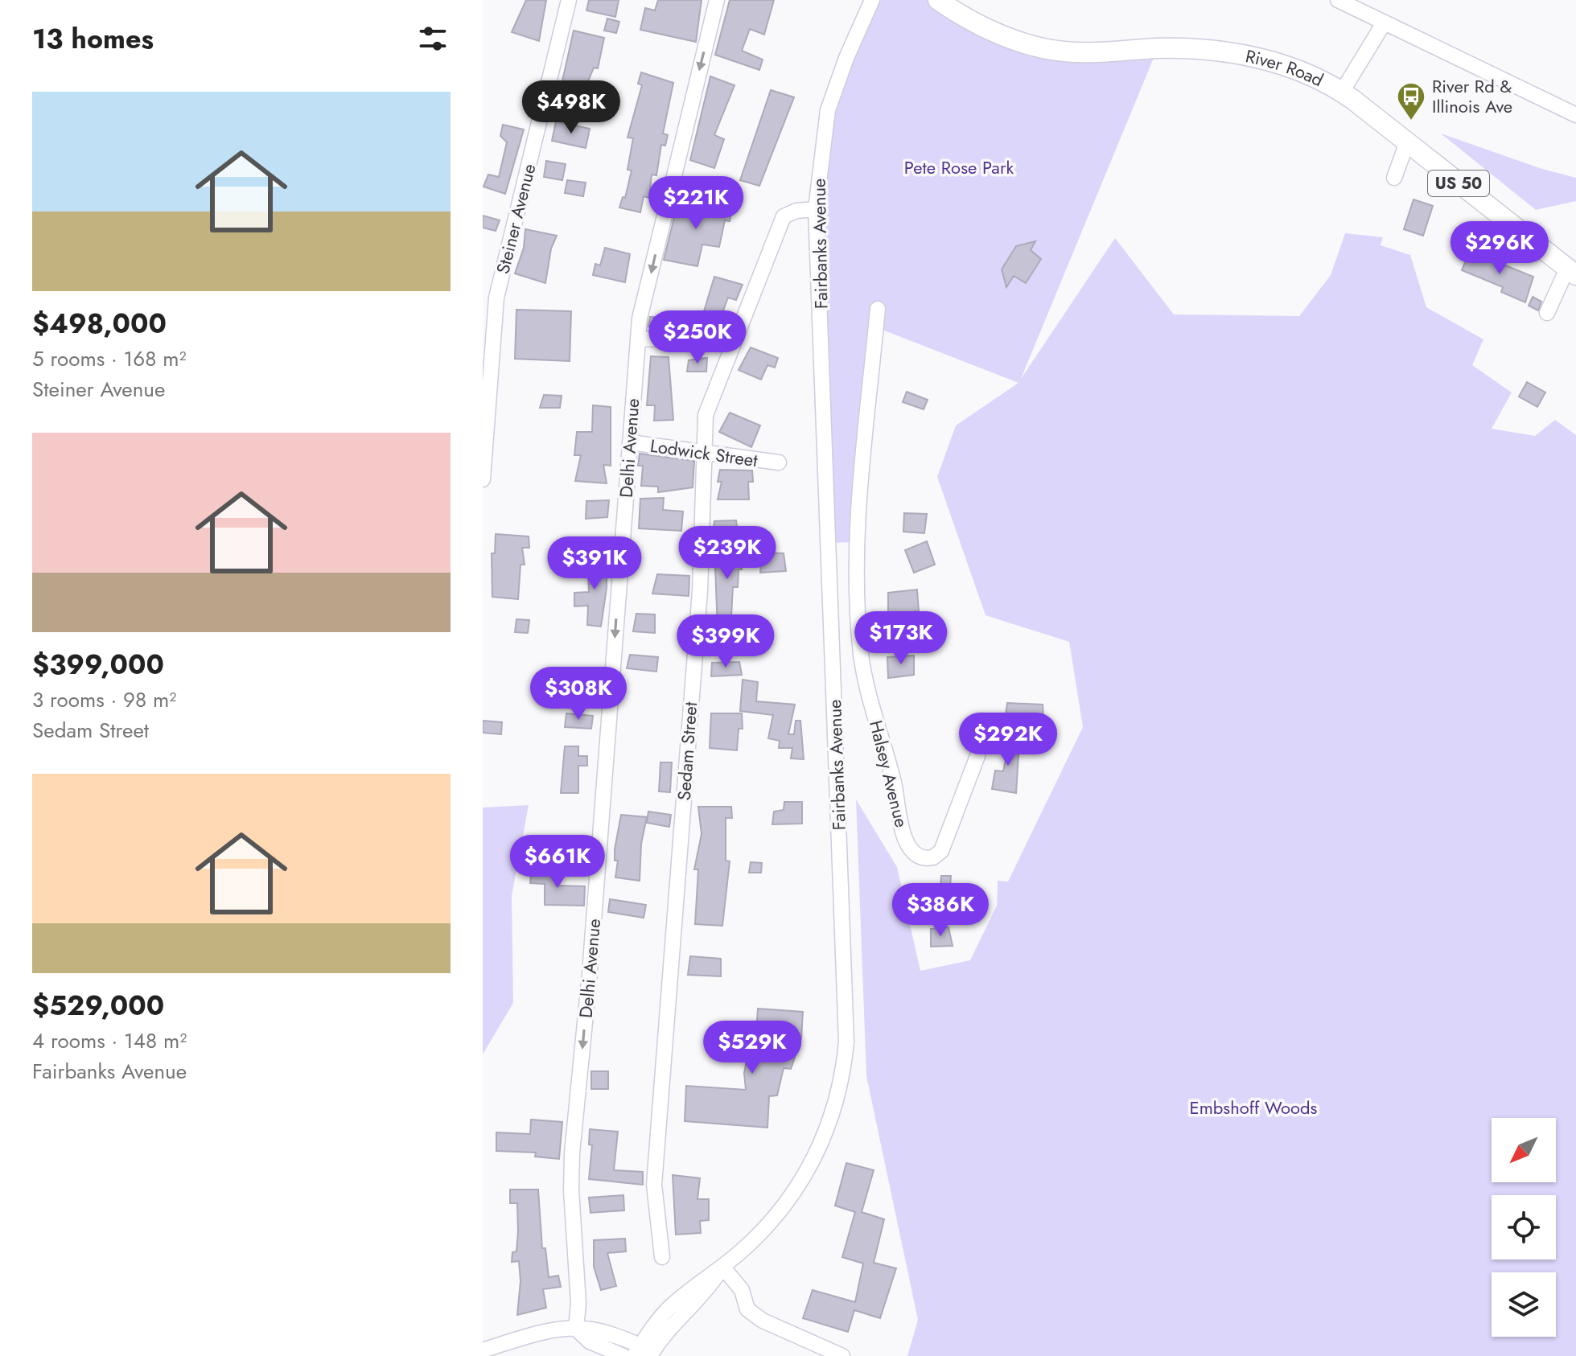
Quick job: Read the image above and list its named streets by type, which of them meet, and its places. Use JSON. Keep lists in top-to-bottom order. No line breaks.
{"streets":{"main road":["River Road","US 50"],"street":["Steiner Avenue","Fairbanks Avenue","Delhi Avenue","Lodwick Street","Sedam Street","Halsey Avenue"]},"crossings":[["Fairbanks Avenue","Delhi Avenue"],["Fairbanks Avenue","Sedam Street"],["Delhi Avenue","Lodwick Street"],["Lodwick Street","Sedam Street"]],"one_way":["Delhi Avenue"],"parks":["Pete Rose Park","Embshoff Woods"],"places":{"bus stop":["River Rd & Illinois Ave"]},"north":"bottom left","page":{"heading":"13 homes","list":[{"name":"$498,000","note":"5 rooms · 168 m² · Steiner Avenue"},{"name":"$399,000","note":"3 rooms · 98 m² · Sedam Street"},{"name":"$529,000","note":"4 rooms · 148 m² · Fairbanks Avenue"}],"price":["$498K","$221K","$296K","$250K","$239K","$391K","$173K","$399K","$308K","$292K","$661K","$386K","$529K"]}}
